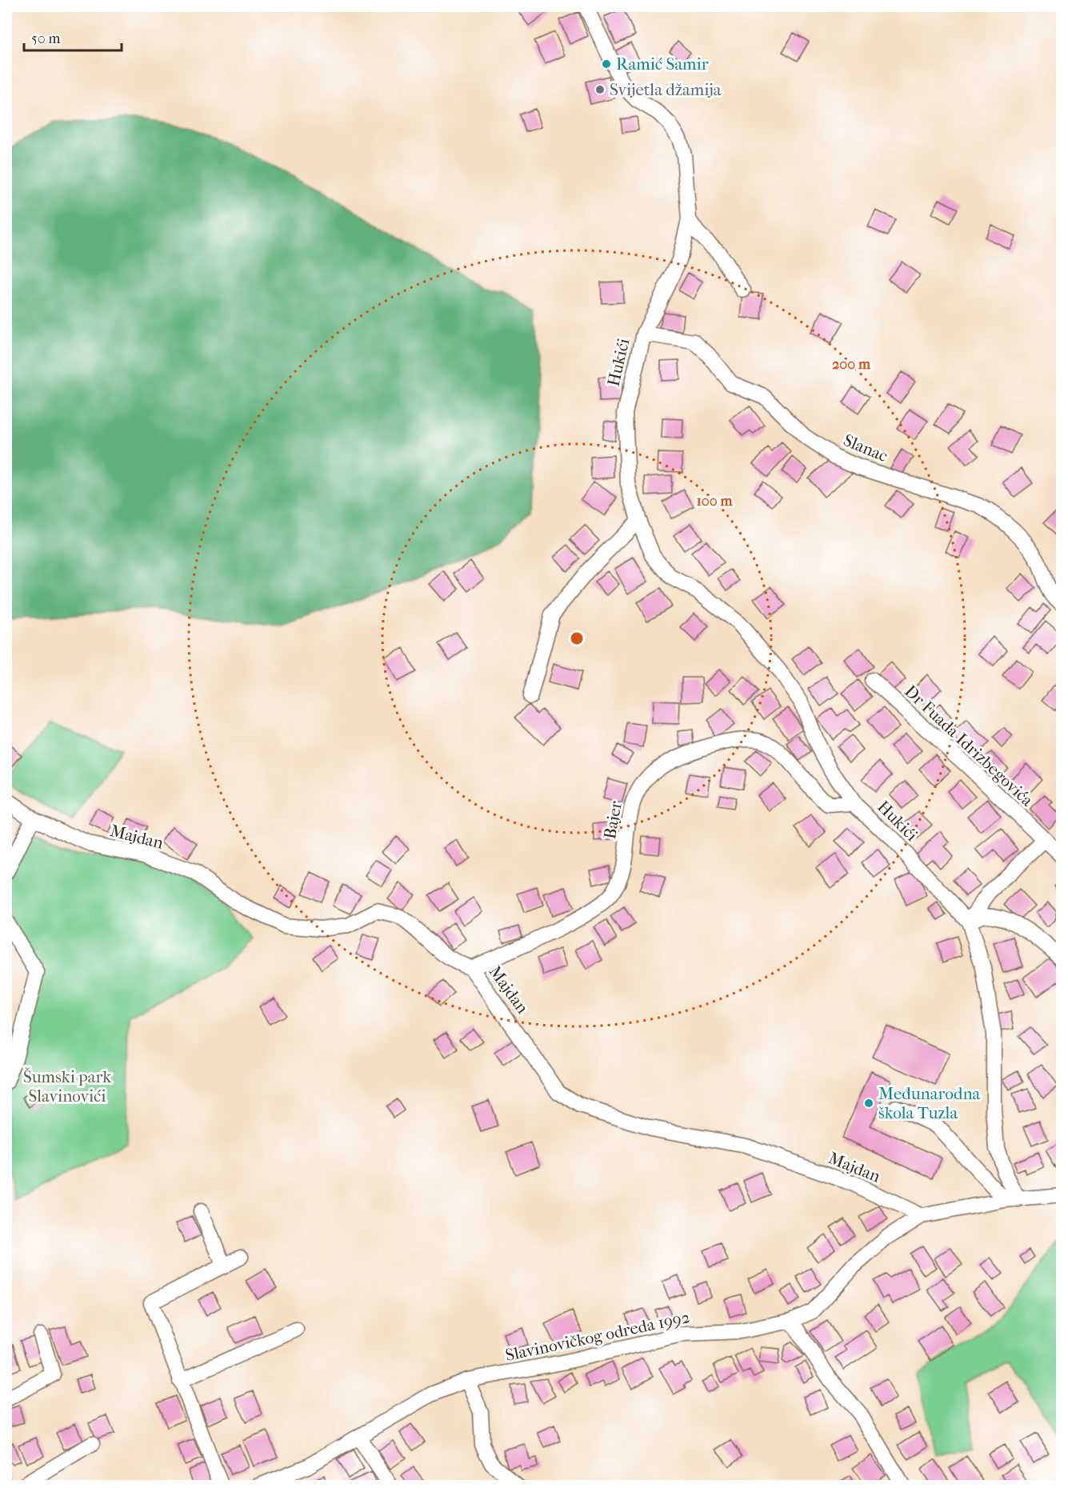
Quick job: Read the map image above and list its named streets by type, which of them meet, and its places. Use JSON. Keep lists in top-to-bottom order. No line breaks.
{"streets":{"street":["Hukići","Slanac","Dr Fuada Idrizbegovića","Bajer","Majdan","Slavinovičkog odreda 1992"]},"crossings":[["Hukići","Slanac"],["Hukići","Bajer"],["Hukići","Slavinovičkog odreda 1992"],["Bajer","Majdan"],["Majdan","Slavinovičkog odreda 1992"]],"parks":["Šumski park Slavinovići"],"places":["Ramić Samir","Svijetla džamija","Međunarodna škola Tuzla"],"scale_bar":"50 m","rings":["200 m","100 m"]}
